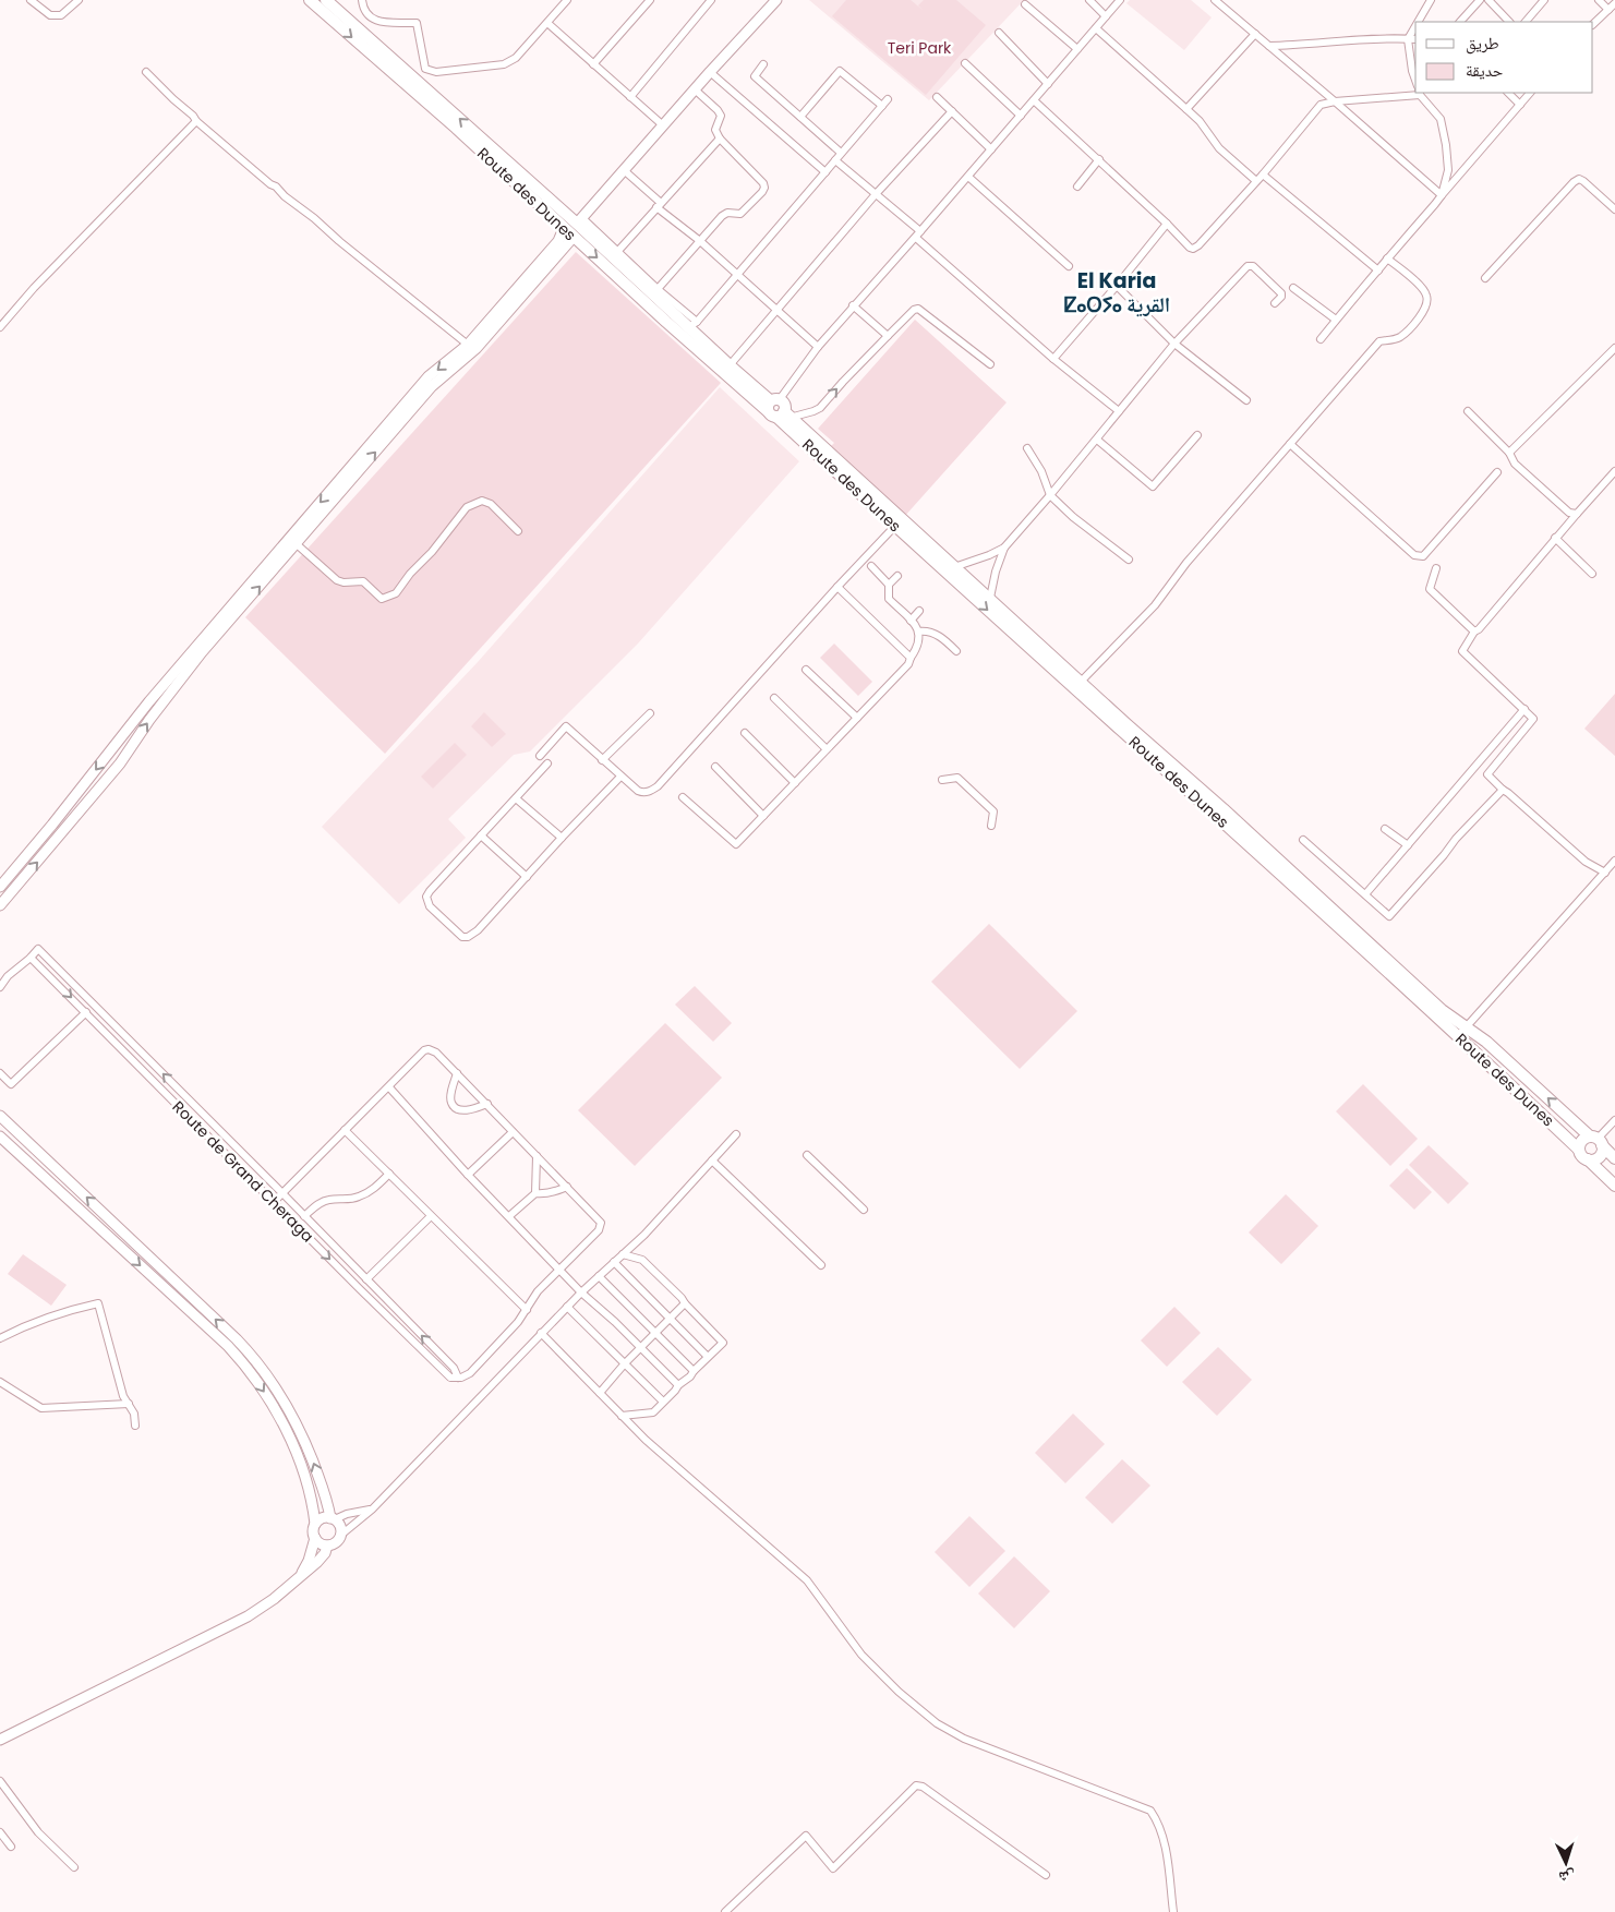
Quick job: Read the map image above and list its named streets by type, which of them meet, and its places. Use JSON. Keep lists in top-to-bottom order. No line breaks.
{"streets":{"main road":["Route des Dunes"],"street":["Route de Grand Cheraga"]},"districts":["El Karia ⵇⴰⵔⵢⴰ القرية"],"parks":["Teri Park"],"legend":["طريق","حديقة"],"north":"bottom"}
